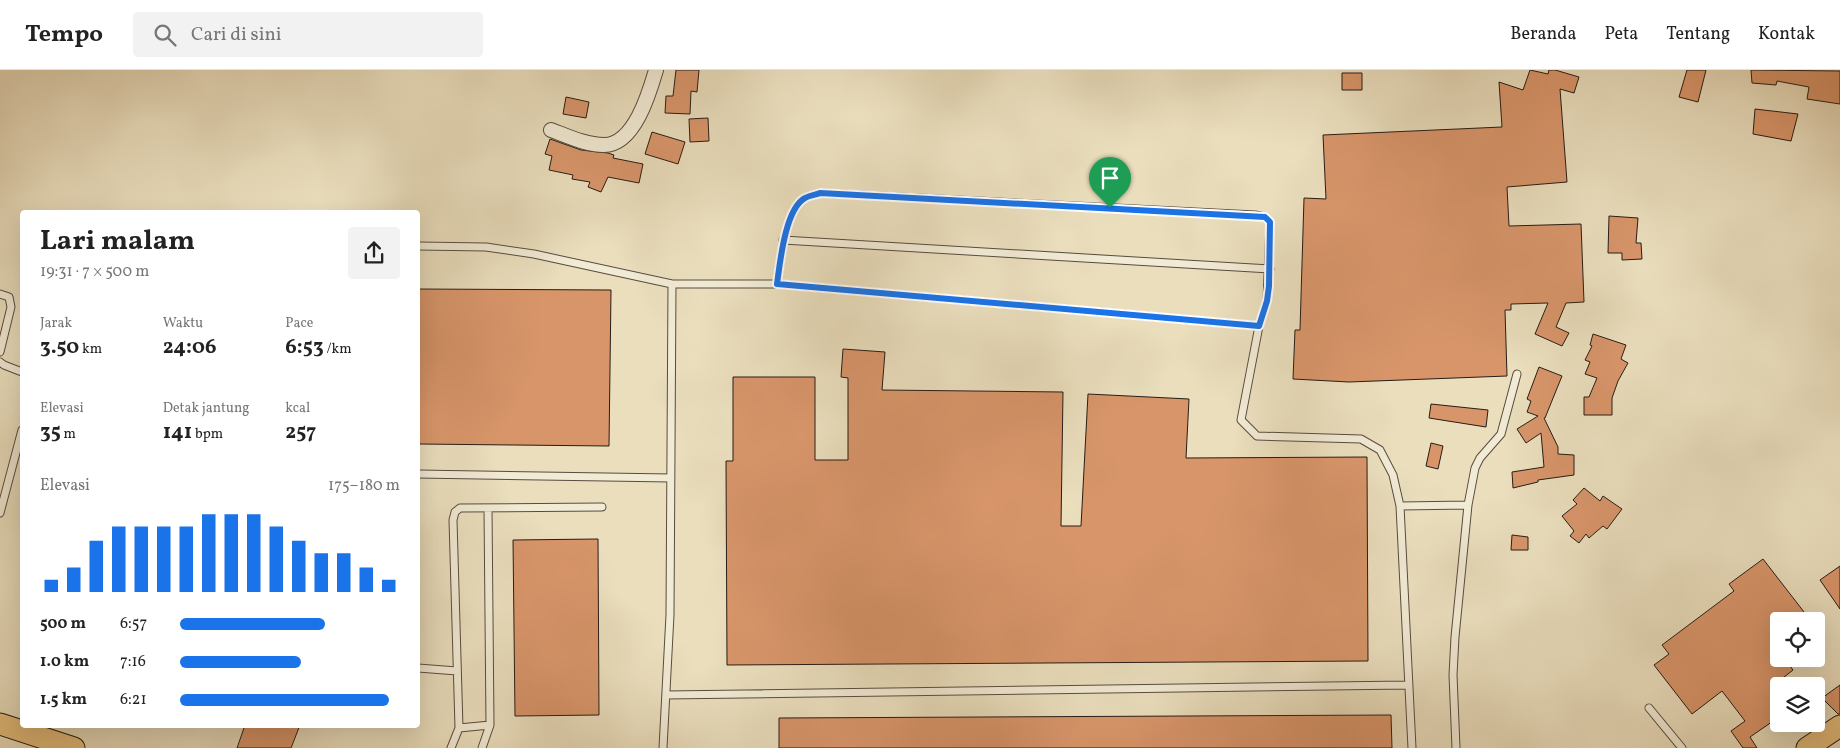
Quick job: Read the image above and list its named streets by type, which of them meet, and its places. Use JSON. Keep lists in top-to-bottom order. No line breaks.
{"page":{"header":"Tempo","search":"Cari di sini","nav":["Beranda","Peta","Tentang","Kontak"],"heading":["Lari malam","19:31 · 7 × 500 m"],"stats":[["Jarak","3.50 km"],["Waktu","24:06"],["Pace","6:53 /km"],["Elevasi","35 m"],["Detak jantung","141 bpm"],["kcal","257"]],"chart":["Elevasi","175–180 m"],"list":[{"name":"500 m","note":"6:57"},{"name":"1.0 km","note":"7:16"},{"name":"1.5 km","note":"6:21"}]}}
